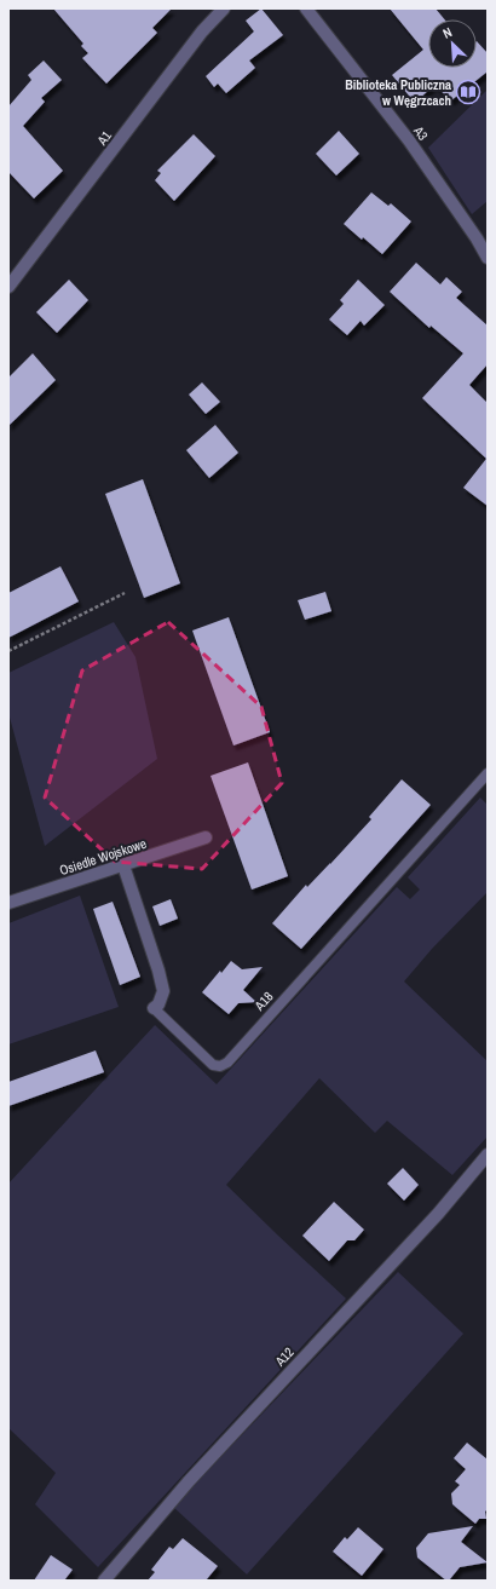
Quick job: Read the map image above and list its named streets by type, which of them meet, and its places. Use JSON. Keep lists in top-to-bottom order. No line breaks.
{"streets":{"street":["A3","A1","Osiedle Wojskowe","A18","A12"]},"crossings":[["Osiedle Wojskowe","A18"]],"places":{"library":["Biblioteka Publiczna w Węgrzcach"]},"north":"top left"}
